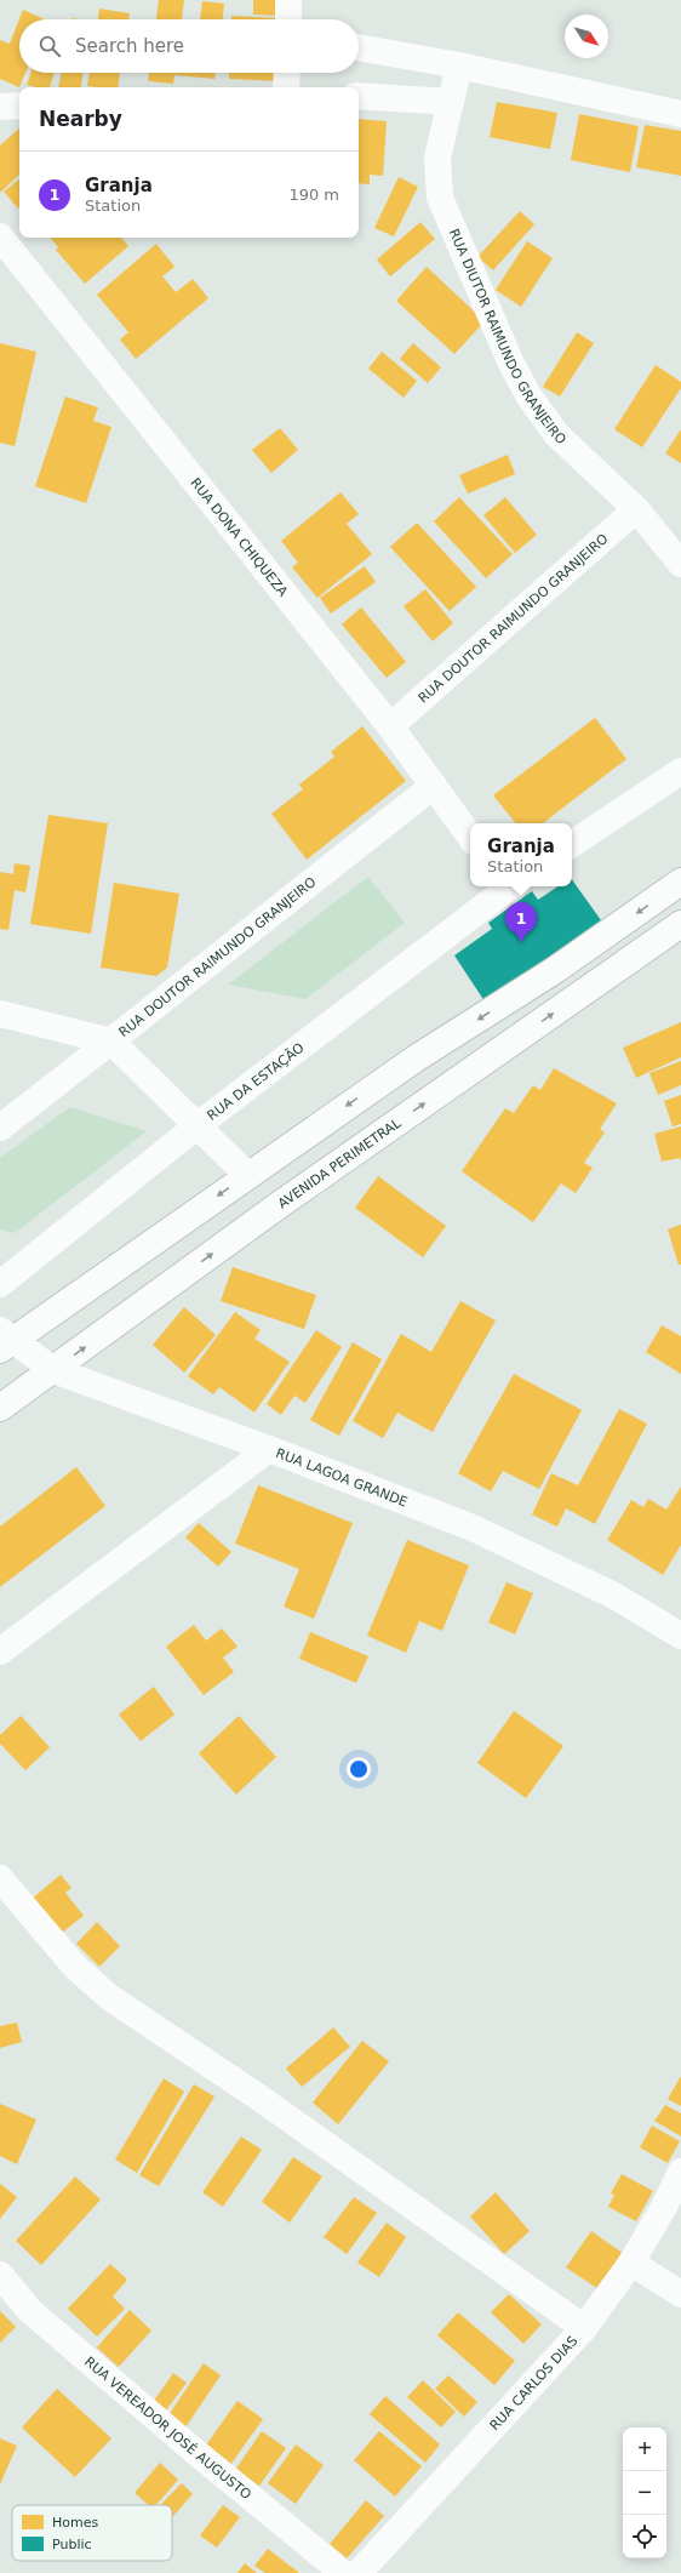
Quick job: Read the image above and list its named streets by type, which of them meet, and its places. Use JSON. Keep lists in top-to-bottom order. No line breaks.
{"streets":{"street":["RUA DIUTOR RAIMUNDO GRANJEIRO","RUA DONA CHIQUEZA","RUA DOUTOR RAIMUNDO GRANJEIRO","RUA DA ESTAÇÃO","AVENIDA PERIMETRAL","RUA LAGOA GRANDE","RUA CARLOS DIAS","RUA VEREADOR JOSÉ AUGUSTO"]},"crossings":[["RUA DIUTOR RAIMUNDO GRANJEIRO","RUA DOUTOR RAIMUNDO GRANJEIRO"],["RUA DONA CHIQUEZA","RUA DOUTOR RAIMUNDO GRANJEIRO"],["AVENIDA PERIMETRAL","RUA LAGOA GRANDE"]],"legend":["Homes","Public"],"north":"bottom right","page":{"search":"Search here","heading":"Nearby","list":[{"mark":"1","name":"Granja","note":"Station","value":"190 m"}],"popup":["Granja","Station"],"pins":"1","map_buttons":["+","−"]}}
